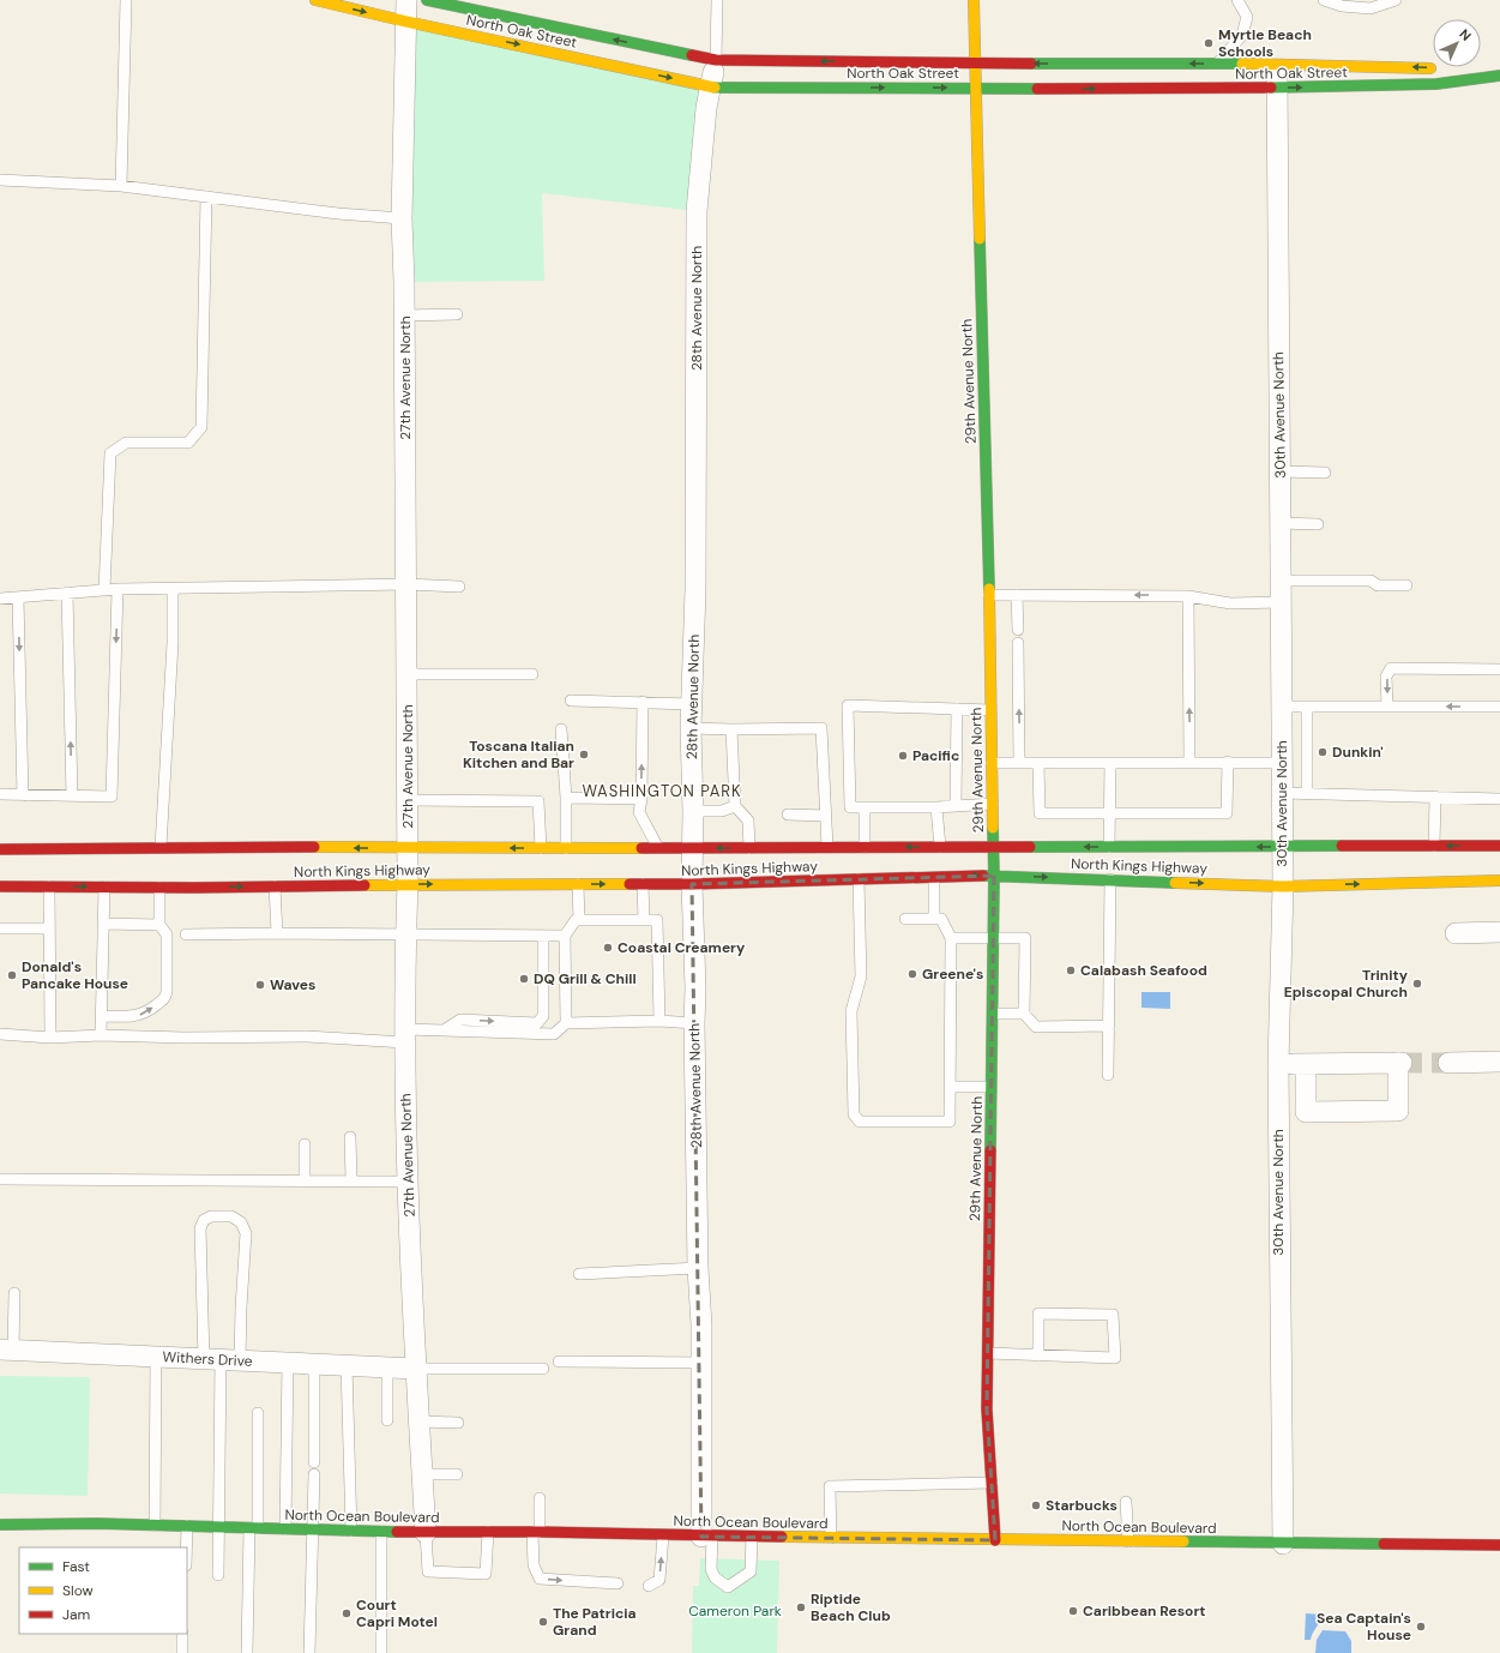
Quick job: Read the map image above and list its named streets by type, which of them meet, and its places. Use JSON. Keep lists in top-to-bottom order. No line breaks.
{"streets":{"main road":["North Oak Street","29th Avenue North","North Kings Highway","North Ocean Boulevard"],"street":["28th Avenue North","27th Avenue North","30th Avenue North","Withers Drive"]},"crossings":[["North Oak Street","28th Avenue North"],["North Oak Street","27th Avenue North"],["North Oak Street","29th Avenue North"],["North Oak Street","30th Avenue North"],["28th Avenue North","North Kings Highway"],["28th Avenue North","North Ocean Boulevard"],["27th Avenue North","North Kings Highway"],["27th Avenue North","Withers Drive"],["27th Avenue North","North Ocean Boulevard"],["29th Avenue North","North Kings Highway"],["29th Avenue North","North Ocean Boulevard"],["30th Avenue North","North Kings Highway"],["30th Avenue North","North Ocean Boulevard"]],"districts":["WASHINGTON PARK"],"parks":["Cameron Park"],"places":["Myrtle Beach Schools","Dunkin'","Toscana Italian Kitchen and Bar","Pacific","Coastal Creamery","Calabash Seafood","Greene's","Donald's Pancake House","DQ Grill & Chill","Trinity Episcopal Church","Waves","Starbucks","Riptide Beach Club","Caribbean Resort","Court Capri Motel","The Patricia Grand","Sea Captain's House"],"legend":["Fast","Slow","Jam"],"north":"top right"}
